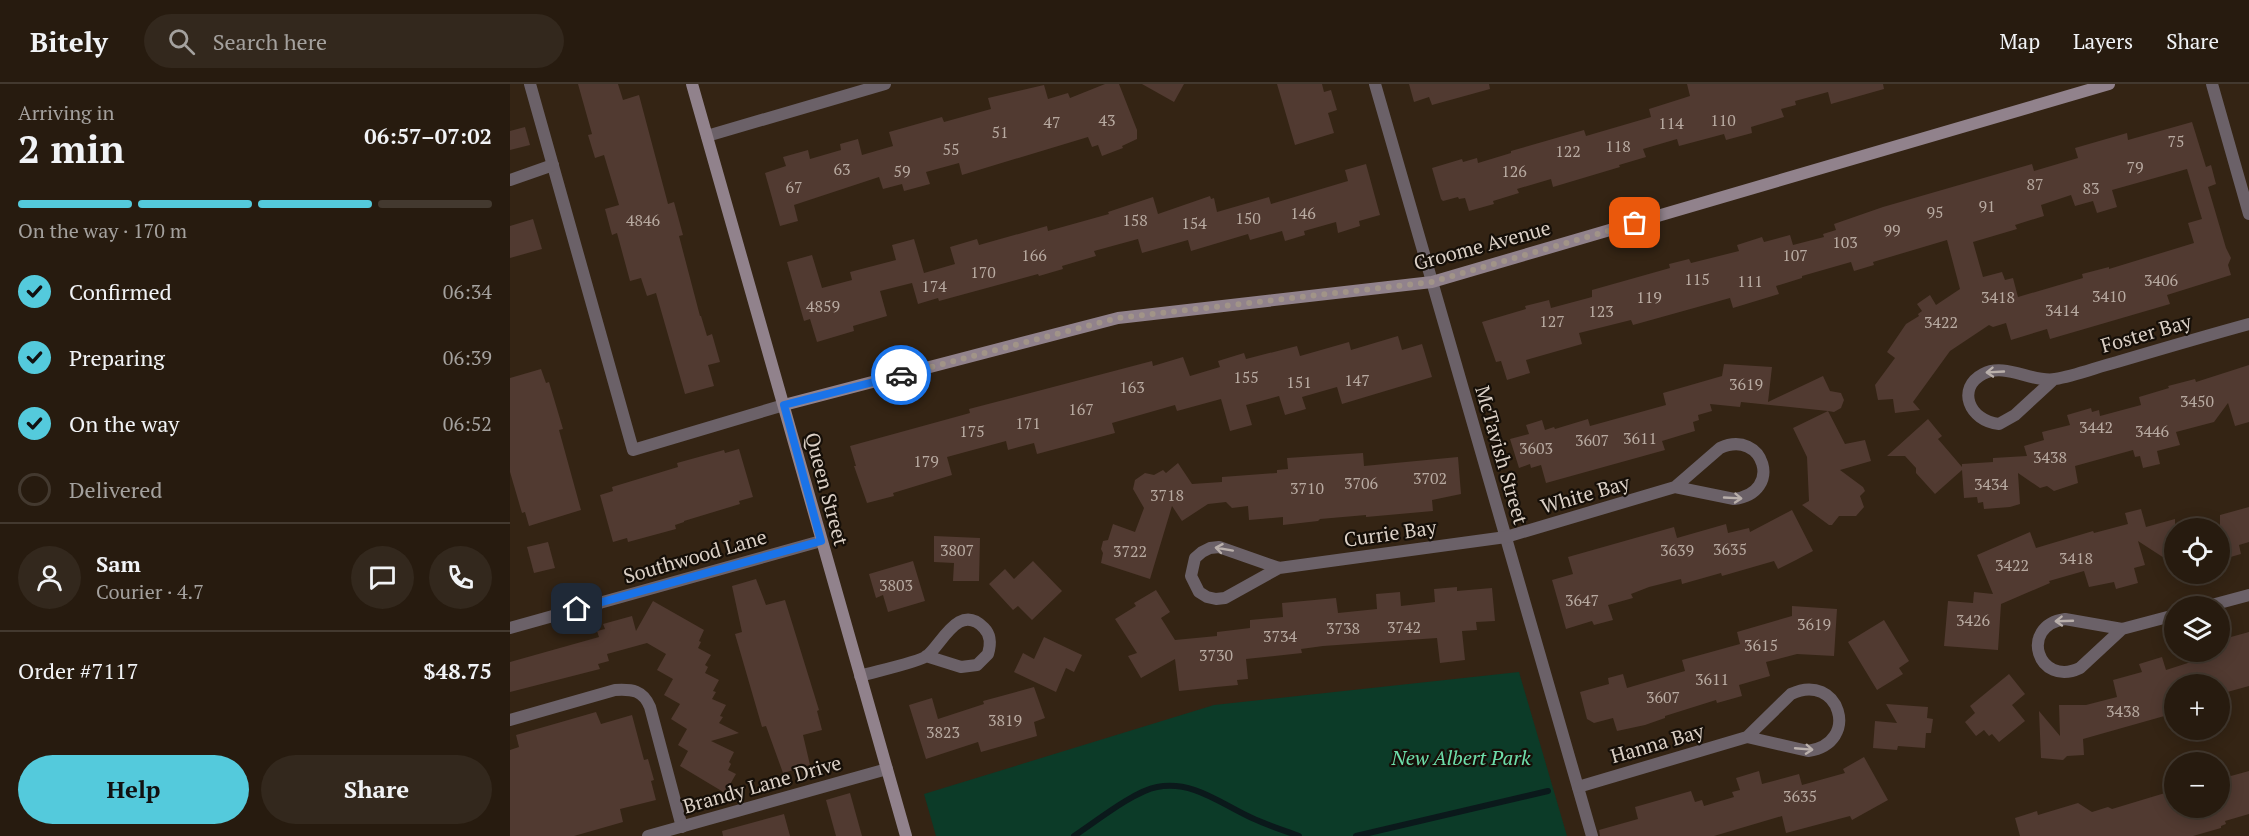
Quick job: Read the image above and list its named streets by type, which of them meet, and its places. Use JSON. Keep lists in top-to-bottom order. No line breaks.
{"streets":{"street":["Groome Avenue","Foster Bay","McTavish Street","Queen Street","White Bay","Currie Bay","Southwood Lane","Hanna Bay","Brandy Lane Drive"]},"crossings":[["Groome Avenue","McTavish Street"],["Groome Avenue","Queen Street"],["McTavish Street","White Bay"],["McTavish Street","Currie Bay"],["McTavish Street","Hanna Bay"],["Queen Street","Southwood Lane"],["Queen Street","Brandy Lane Drive"],["White Bay","Currie Bay"]],"parks":["New Albert Park"],"house_numbers":["43","110","47","114","51","75","118","55","122","79","63","59","126","87","67","83","91","95","146","150","4846","158","154","99","103","166","107","170","115","3406","111","174","3410","119","3418","4859","3414","123","127","3422","155","147","151","3619","163","3450","167","171","3442","175","3446","3611","3607","3603","3438","179","3702","3706","3434","3710","3718","3635","3807","3639","3722","3418","3422","3803","3647","3426","3619","3742","3738","3734","3615","3730","3611","3607","3438","3819","3823","3635"],"page":{"header":"Bitely","search":"Search here","nav":["Map","Layers","Share"],"heading":["2 min","Arriving in","06:57–07:02"],"panel":["Sam","Courier · 4.7","Order #7117","$48.75"],"bar":"On the way · 170 m","list":[["Confirmed","06:34"],["Preparing","06:39"],["On the way","06:52"],"Delivered"],"map_buttons":["+","−"],"buttons":["Help","Share"]}}
